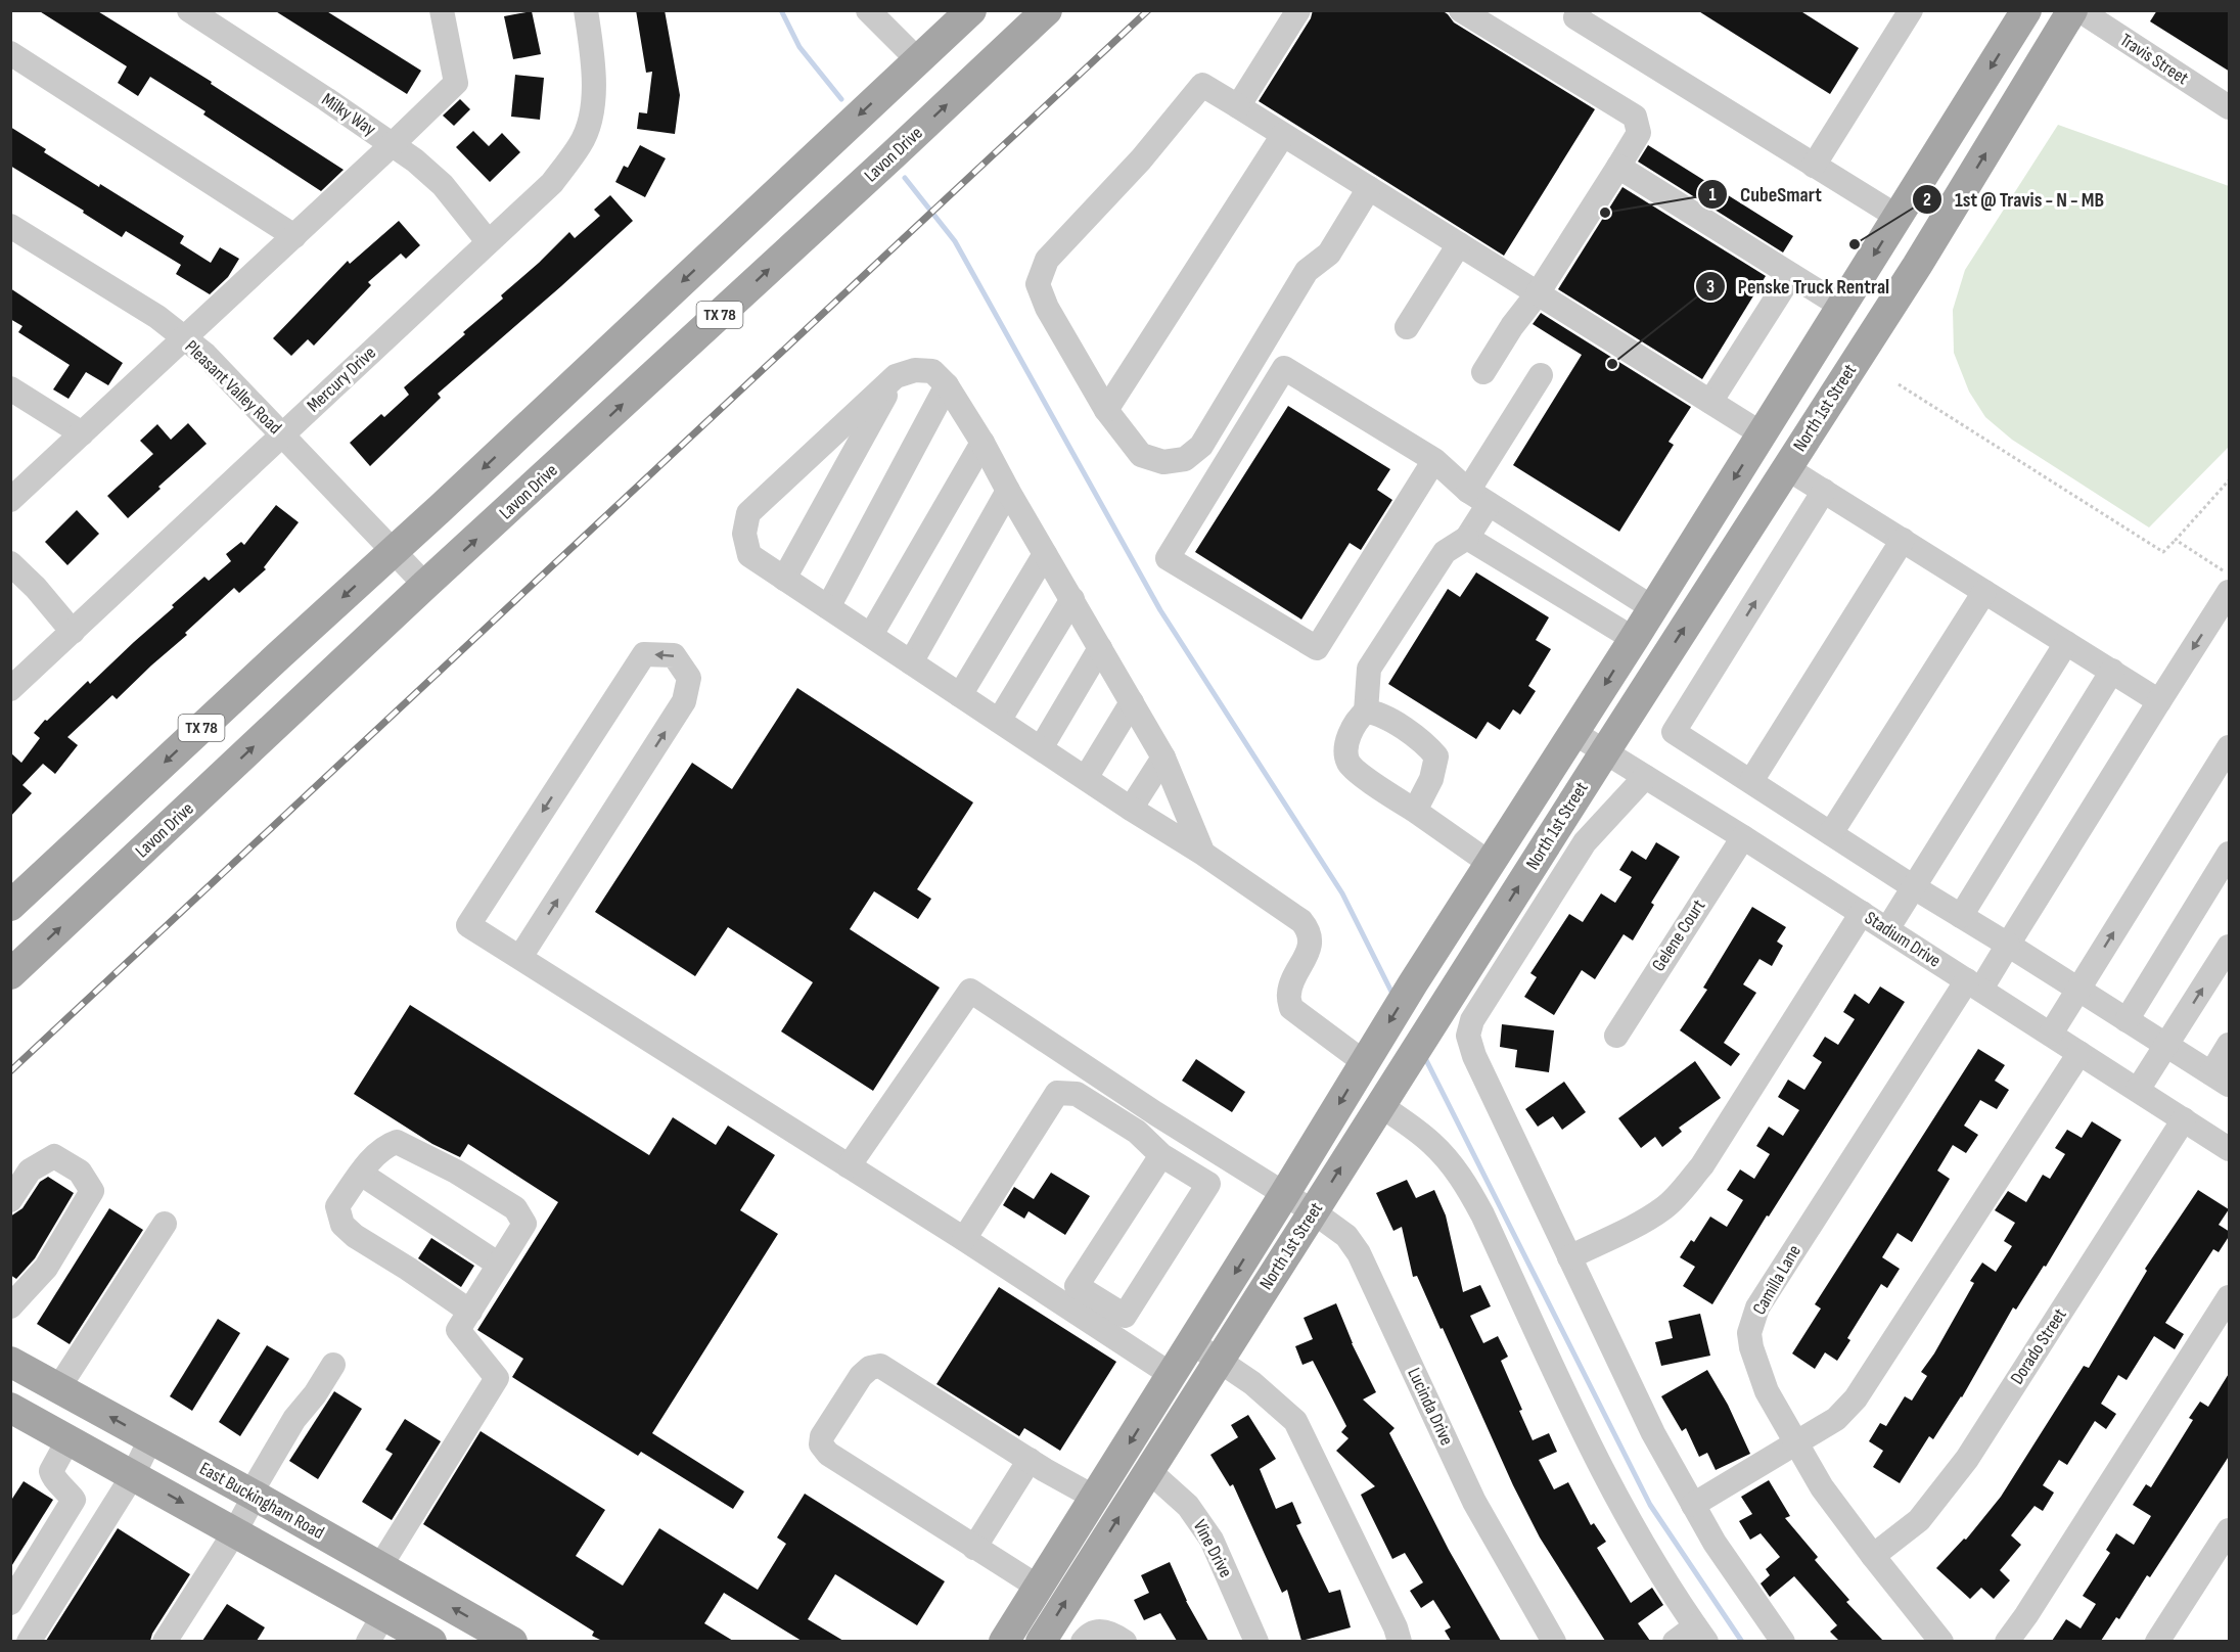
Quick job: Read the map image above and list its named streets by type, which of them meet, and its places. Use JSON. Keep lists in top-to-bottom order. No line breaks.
{"streets":{"main road":["Lavon Drive","TX 78","North 1st Street","East Buckingham Road"],"street":["Travis Street","Milky Way","Mercury Drive","Pleasant Valley Road","Gelene Court","Stadium Drive","Camilla Lane","Dorado Street","Lucinda Drive","Vine Drive"]},"crossings":[["Milky Way","Mercury Drive"],["Lavon Drive","Pleasant Valley Road"],["TX 78","Pleasant Valley Road"],["Mercury Drive","Pleasant Valley Road"],["North 1st Street","Stadium Drive"],["North 1st Street","Lucinda Drive"],["North 1st Street","Vine Drive"],["Gelene Court","Stadium Drive"],["Stadium Drive","Camilla Lane"],["Stadium Drive","Dorado Street"],["Camilla Lane","Dorado Street"]],"places":["CubeSmart","1st @ Travis - N - MB","Penske Truck Rentral"]}
